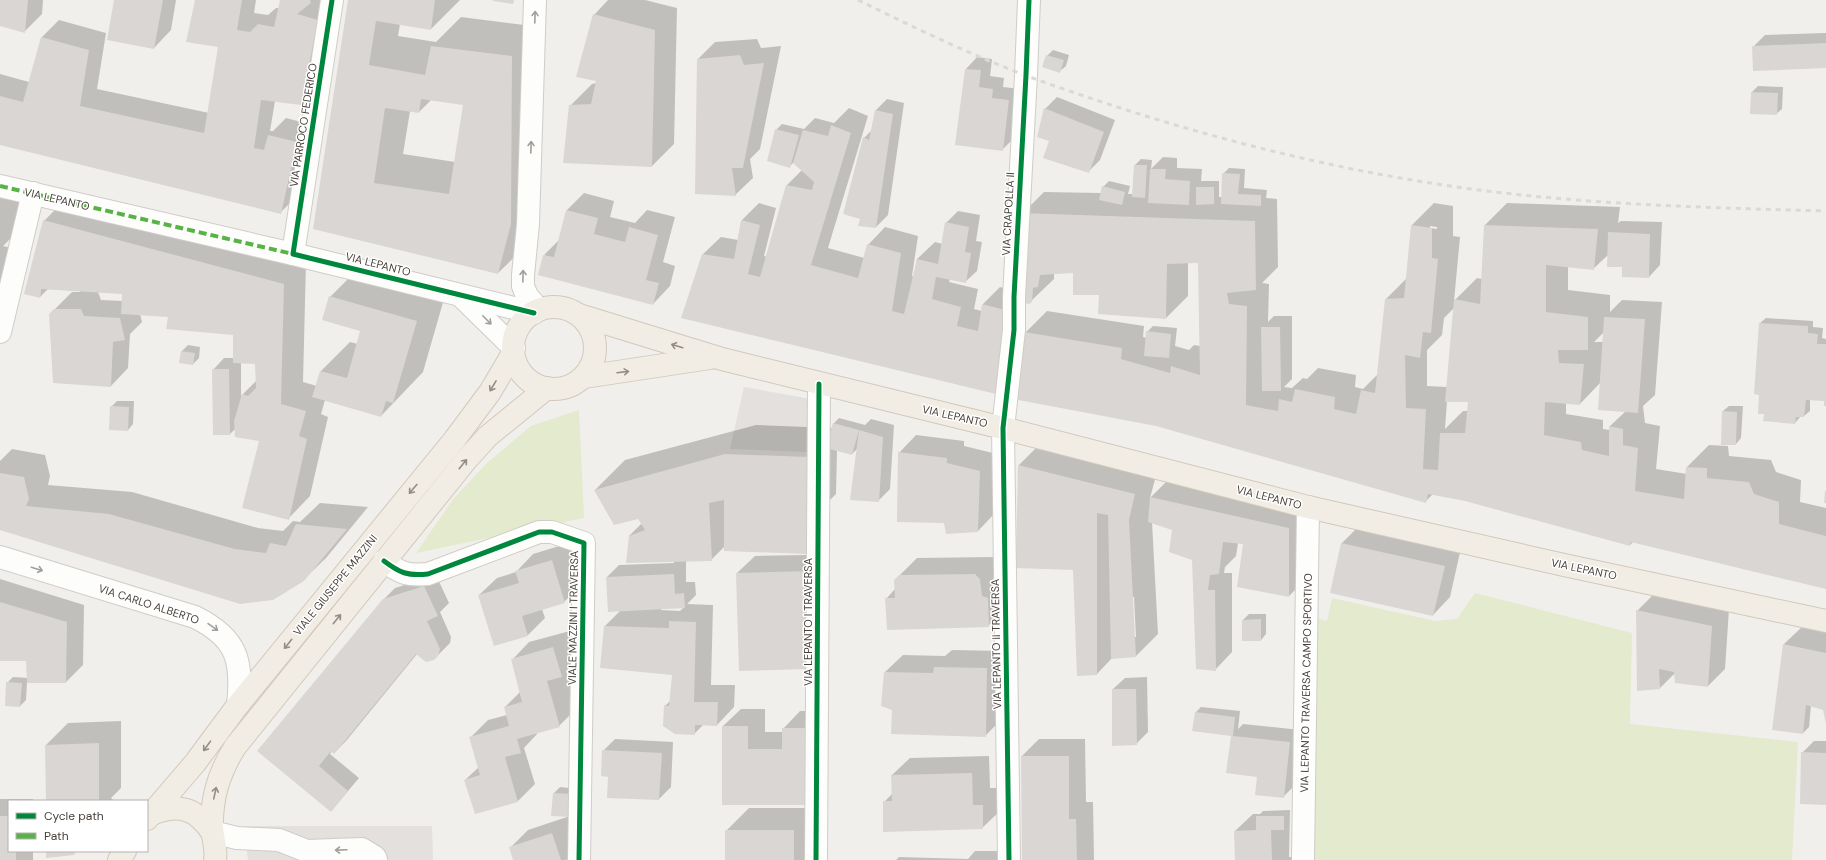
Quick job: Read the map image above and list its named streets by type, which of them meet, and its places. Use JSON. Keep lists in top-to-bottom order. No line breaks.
{"streets":{"main road":["VIA LEPANTO","VIALE GIUSEPPE MAZZINI"],"street":["VIA PARROCO FEDERICO","VIA CRAPOLLA II","VIA CARLO ALBERTO","VIALE MAZZINI I TRAVERSA","VIA LEPANTO I TRAVERSA","VIA LEPANTO II TRAVERSA","VIA LEPANTO TRAVERSA CAMPO SPORTIVO"]},"crossings":[["VIA PARROCO FEDERICO","VIA LEPANTO"],["VIA LEPANTO","VIA CRAPOLLA II"],["VIA LEPANTO","VIALE GIUSEPPE MAZZINI"],["VIA LEPANTO","VIA LEPANTO I TRAVERSA"],["VIA LEPANTO","VIA LEPANTO II TRAVERSA"],["VIA LEPANTO","VIA LEPANTO TRAVERSA CAMPO SPORTIVO"],["VIA CRAPOLLA II","VIA LEPANTO II TRAVERSA"],["VIALE GIUSEPPE MAZZINI","VIA CARLO ALBERTO"],["VIALE GIUSEPPE MAZZINI","VIALE MAZZINI I TRAVERSA"]],"one_way":["VIA CARLO ALBERTO"],"legend":["Cycle path","Path"]}
